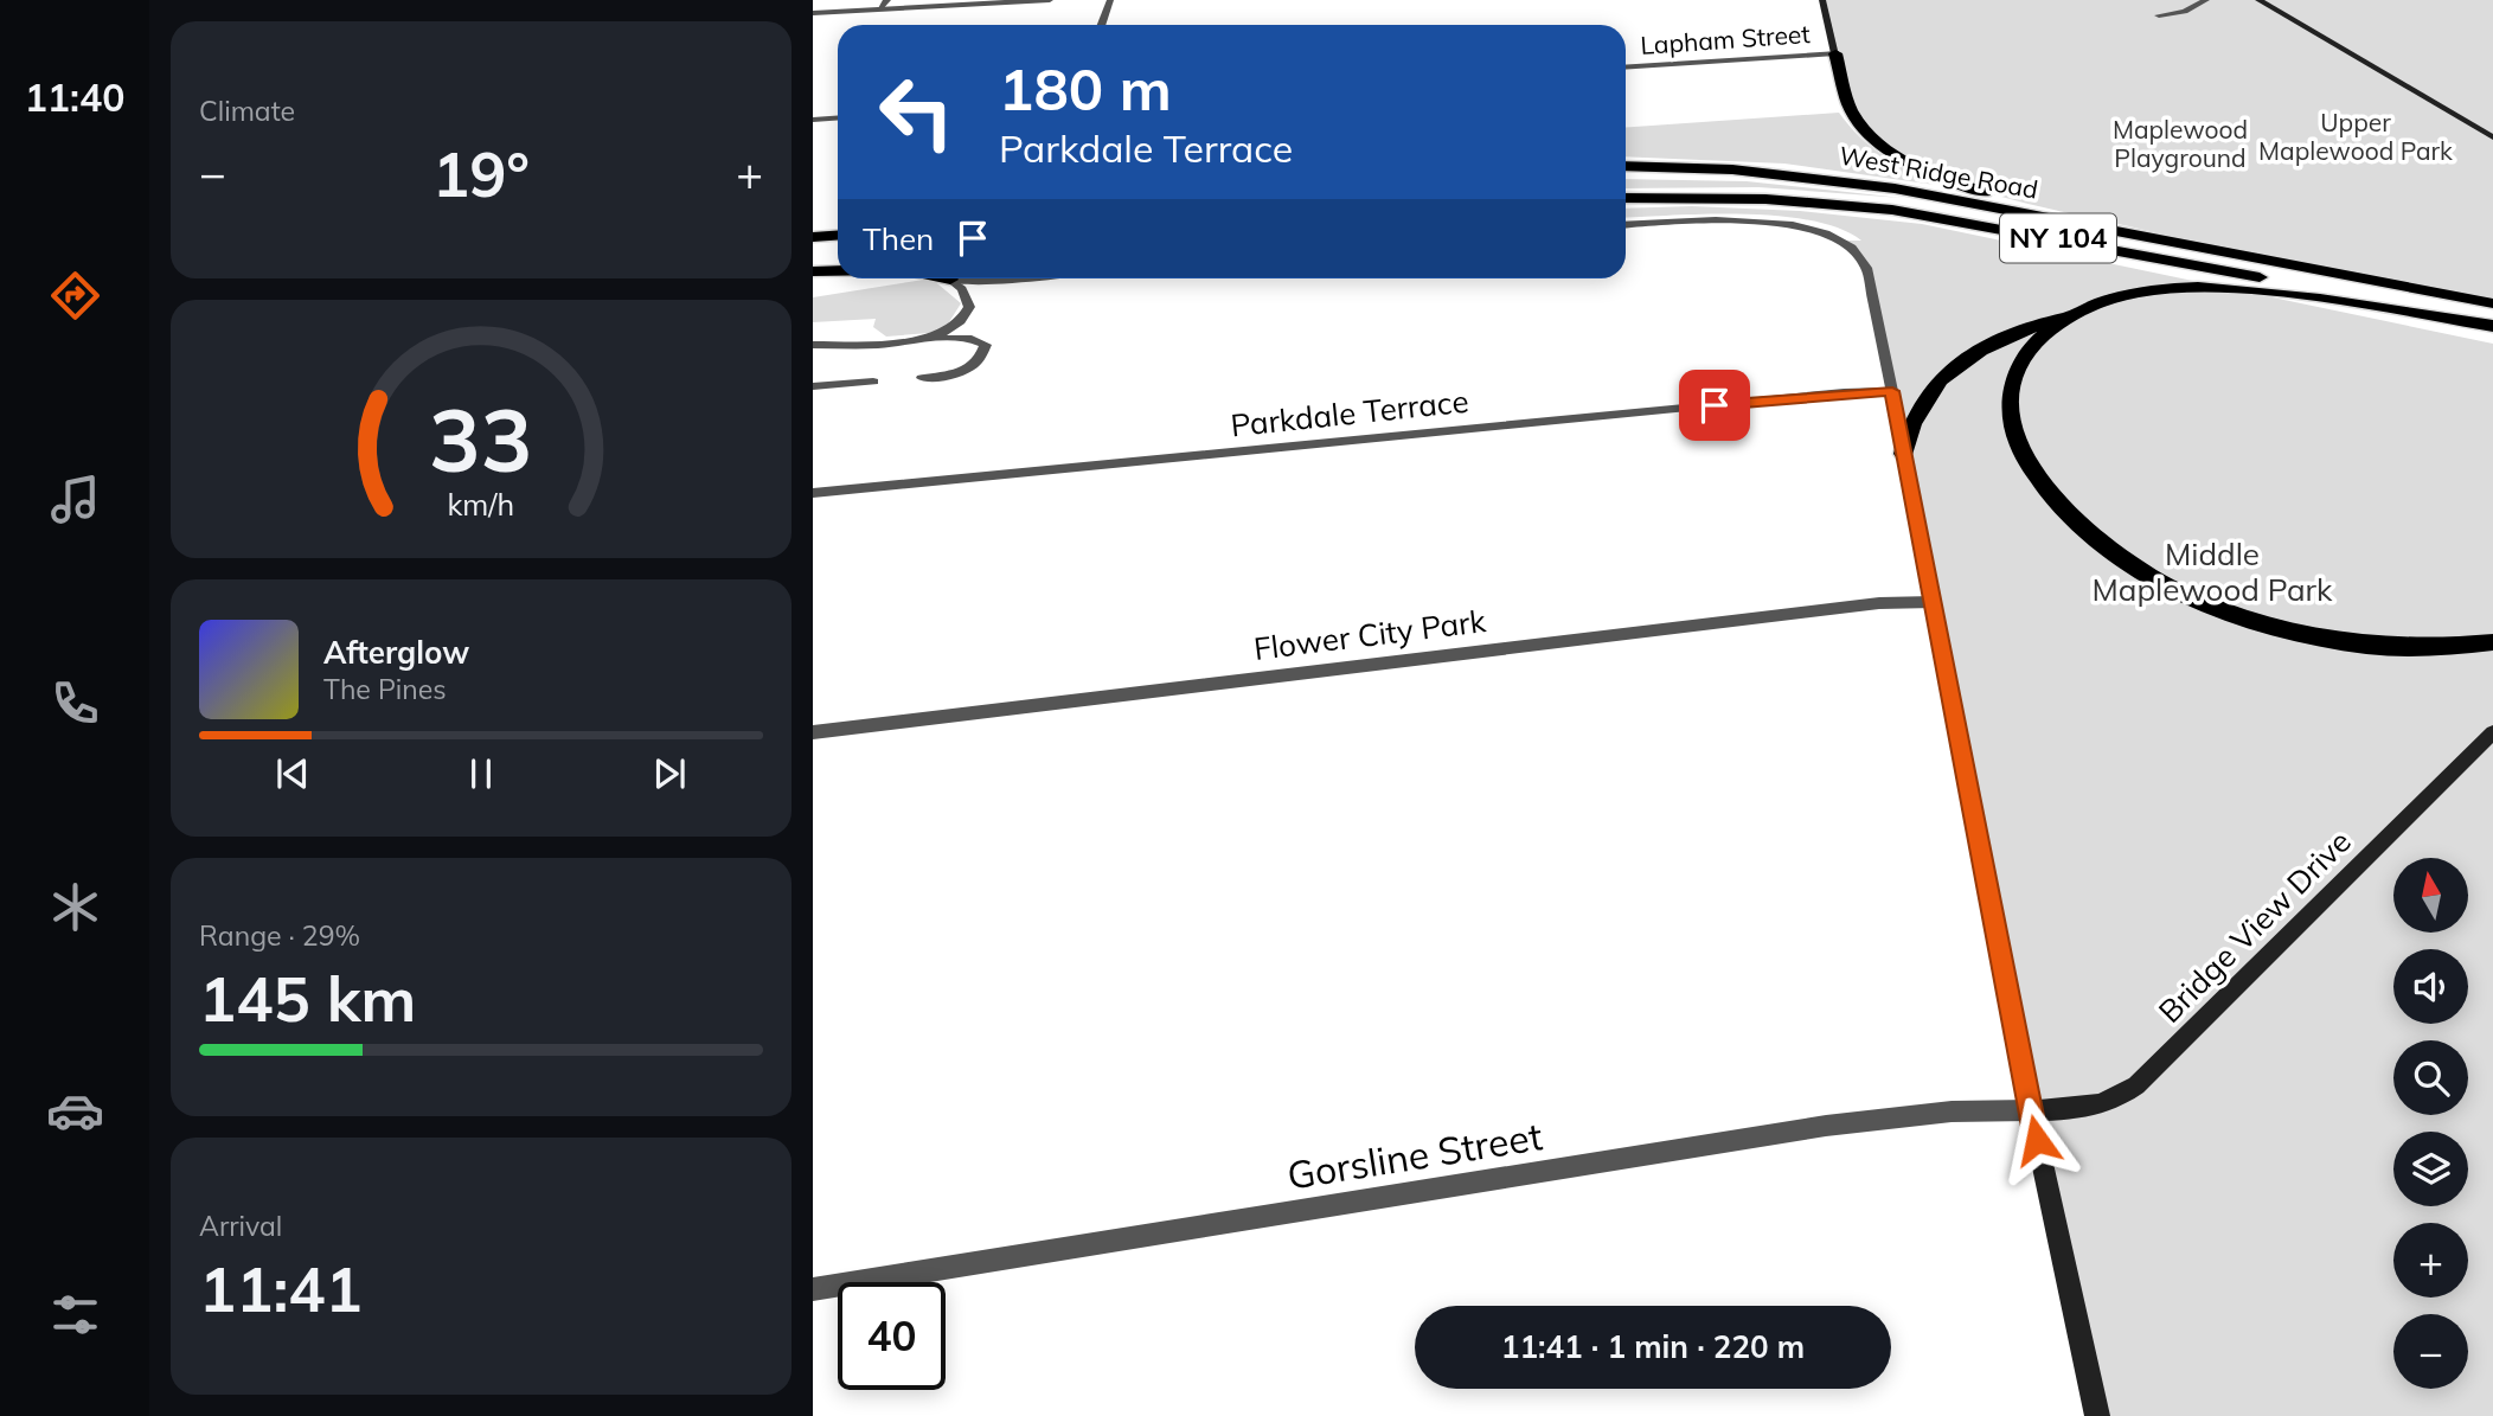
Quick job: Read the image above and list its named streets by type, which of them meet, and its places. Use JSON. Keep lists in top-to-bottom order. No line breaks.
{"streets":{"highway":["West Ridge Road","NY 104"],"street":["Lapham Street","Parkdale Terrace","Flower City Park","Bridge View Drive","Gorsline Street"]},"crossings":[["Bridge View Drive","Gorsline Street"]],"parks":["Upper Maplewood Park","Maplewood Playground","Middle Maplewood Park"],"north":"top","page":{"tabs":"11:40","tile":["Climate",["Range · 29%","145 km"],["Arrival","11:41"]],"turn":["180 m","Parkdale Terrace"],"heat":["−","19°","+"],"then":"Then","song":["Afterglow","The Pines"],"map_buttons":["+","−"],"limit":"40","trip":"11:41 · 1 min · 220 m","gauge":["33","km/h"]}}
